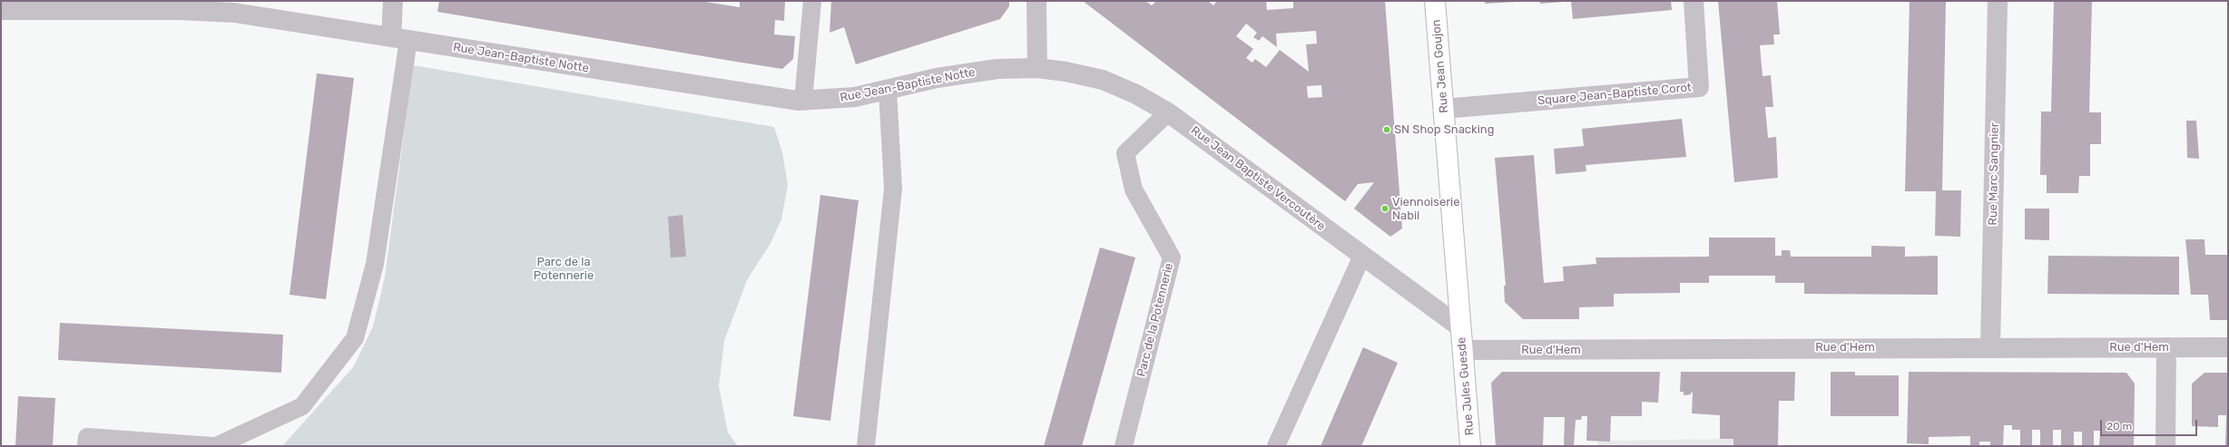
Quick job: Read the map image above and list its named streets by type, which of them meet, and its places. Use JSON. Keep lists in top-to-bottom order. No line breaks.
{"streets":{"street":["Rue Jean-Baptiste Notte","Rue Jean Goujon","Square Jean-Baptiste Corot","Rue Marc Sangnier","Rue Jean Baptiste Vercoutère","Rue d'Hem","Rue Jules Guesde"],"lane":["Parc de la Potennerie"]},"crossings":[["Rue Jean-Baptiste Notte","Rue Jean Baptiste Vercoutère"],["Rue Jean Goujon","Square Jean-Baptiste Corot"],["Rue Jean Goujon","Rue Jean Baptiste Vercoutère"],["Rue Jean Goujon","Rue Jules Guesde"],["Rue Marc Sangnier","Rue d'Hem"],["Rue Jean Baptiste Vercoutère","Parc de la Potennerie"],["Rue Jean Baptiste Vercoutère","Rue Jules Guesde"],["Rue d'Hem","Rue Jules Guesde"]],"parks":["Parc de la Potennerie"],"places":["SN Shop Snacking","Viennoiserie Nabil"],"scale_bar":"20 m"}
